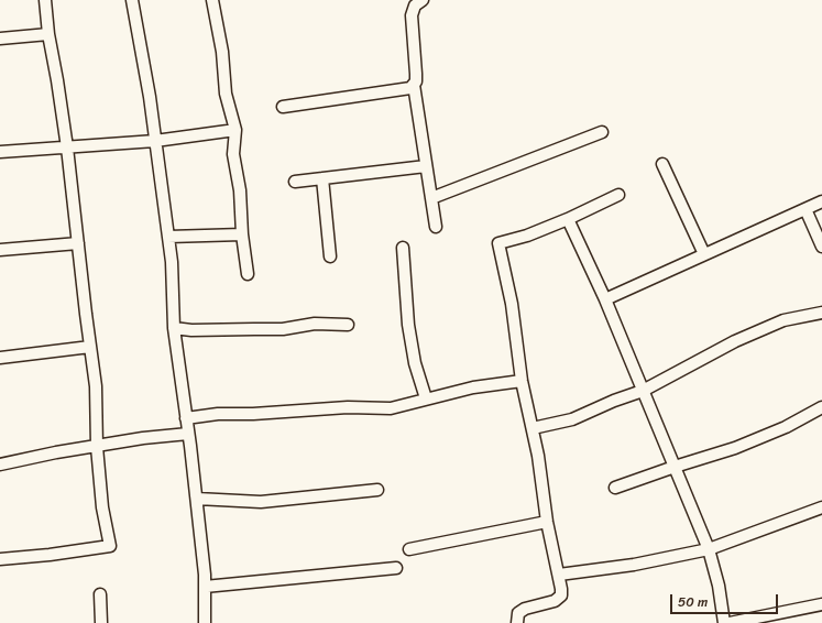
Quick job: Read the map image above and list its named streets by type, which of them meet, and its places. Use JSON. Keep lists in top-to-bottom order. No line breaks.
{"scale_bar":"50 m"}
